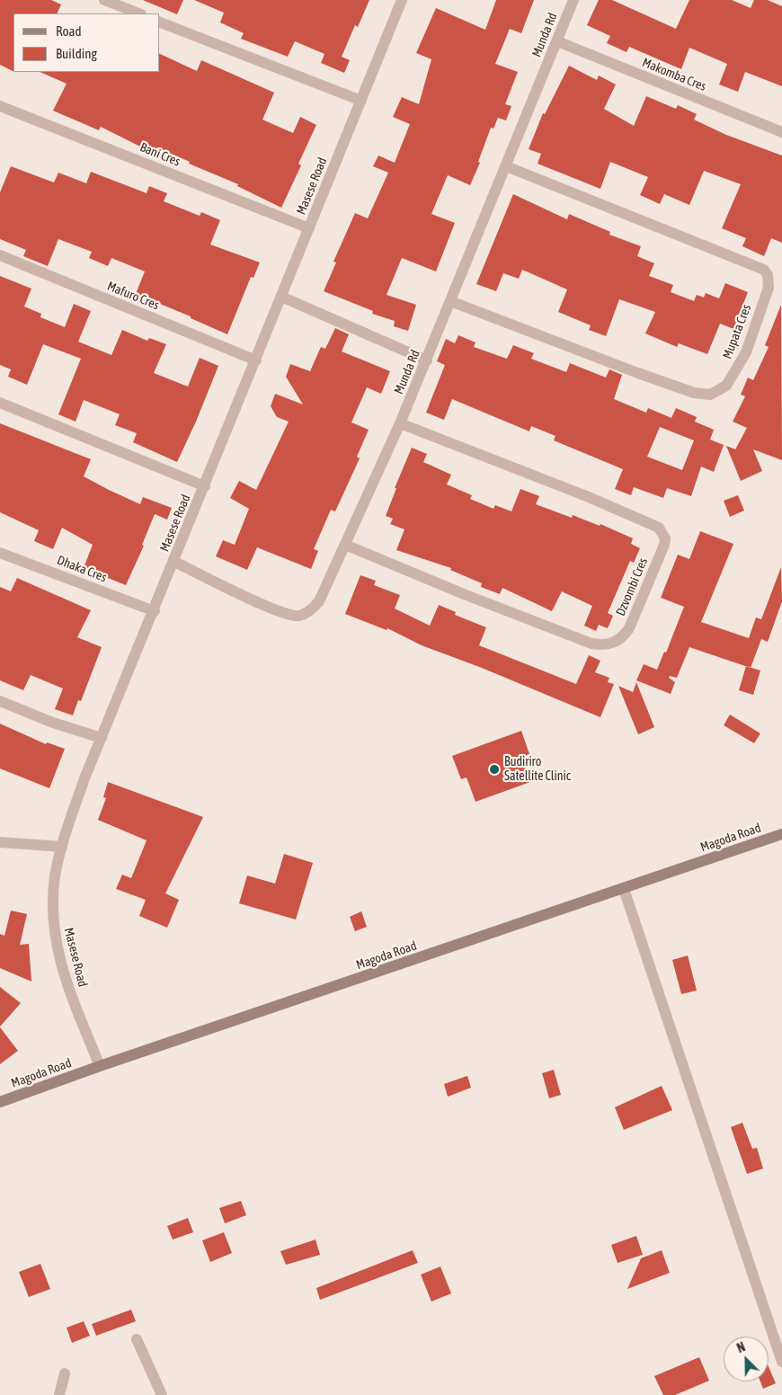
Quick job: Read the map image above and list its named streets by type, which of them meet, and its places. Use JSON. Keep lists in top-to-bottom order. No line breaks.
{"streets":{"street":["Munda Rd","Makomba Cres","Bani Cres","Masese Road","Mafuro Cres","Mupata Cres","Dhaka Cres","Dzvombi Cres","Magoda Road"]},"crossings":[["Munda Rd","Makomba Cres"],["Munda Rd","Masese Road"],["Munda Rd","Mupata Cres"],["Munda Rd","Dzvombi Cres"],["Bani Cres","Masese Road"],["Masese Road","Mafuro Cres"],["Masese Road","Dhaka Cres"],["Masese Road","Magoda Road"]],"places":["Budiriro Satellite Clinic"],"legend":["Road","Building"],"north":"top left"}
